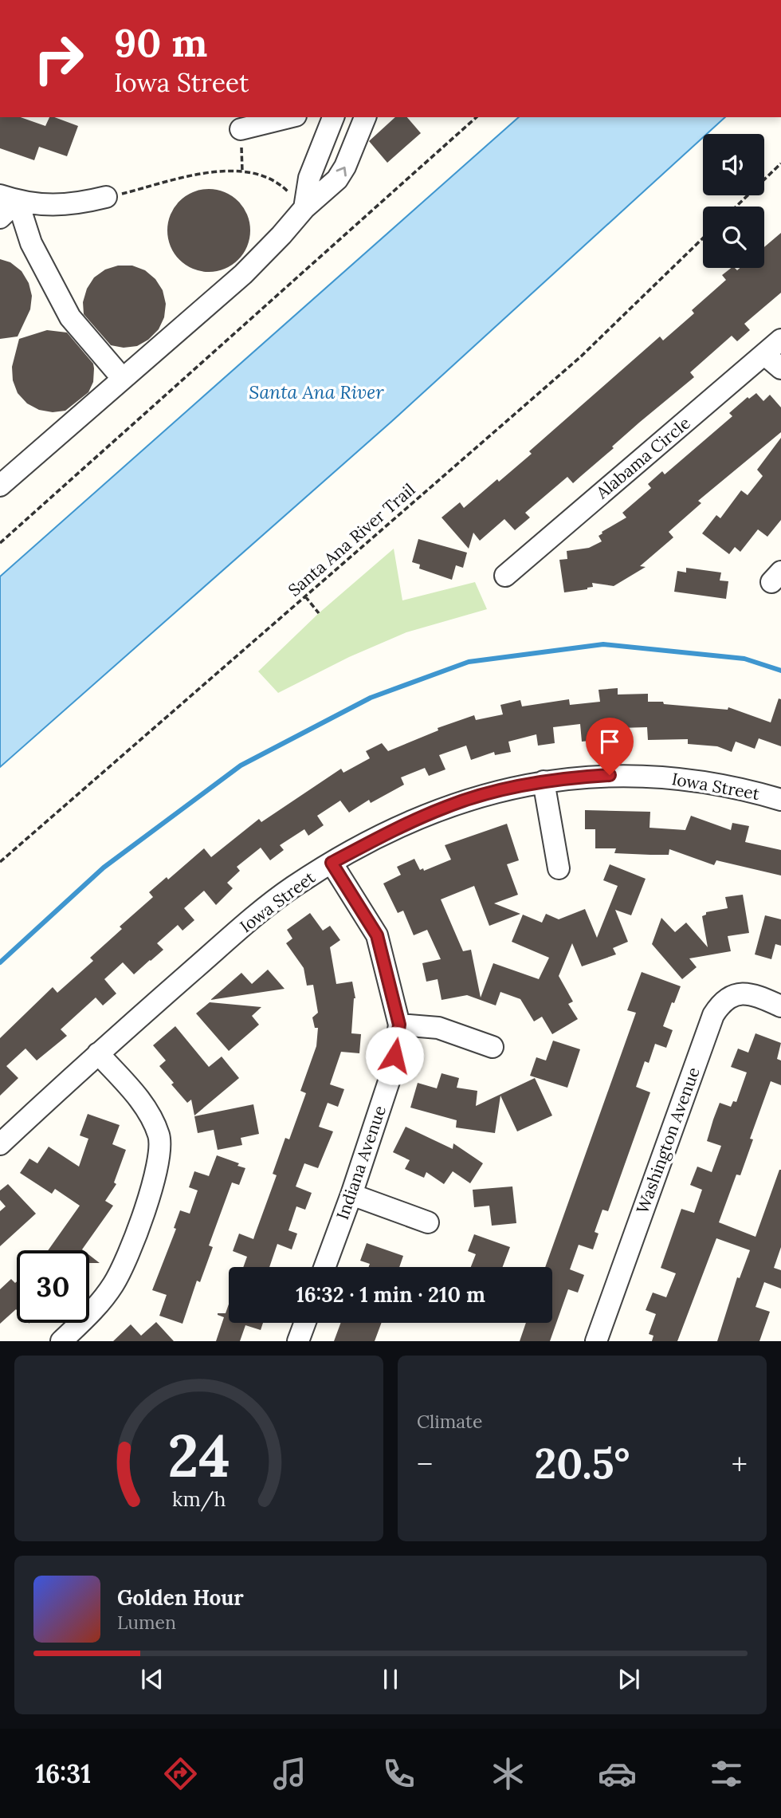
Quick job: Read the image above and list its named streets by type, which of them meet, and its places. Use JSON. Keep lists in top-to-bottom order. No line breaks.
{"streets":{"street":["Alabama Circle","Iowa Street","Washington Avenue","Indiana Avenue"],"path":["Santa Ana River Trail"]},"crossings":[["Iowa Street","Indiana Avenue"]],"water":["Santa Ana River"],"page":{"turn":["90 m","Iowa Street"],"limit":"30","trip":"16:32 · 1 min · 210 m","tile":"Climate","heat":["−","20.5°","+"],"song":["Golden Hour","Lumen"],"tabs":"16:31","gauge":["24","km/h"]}}
